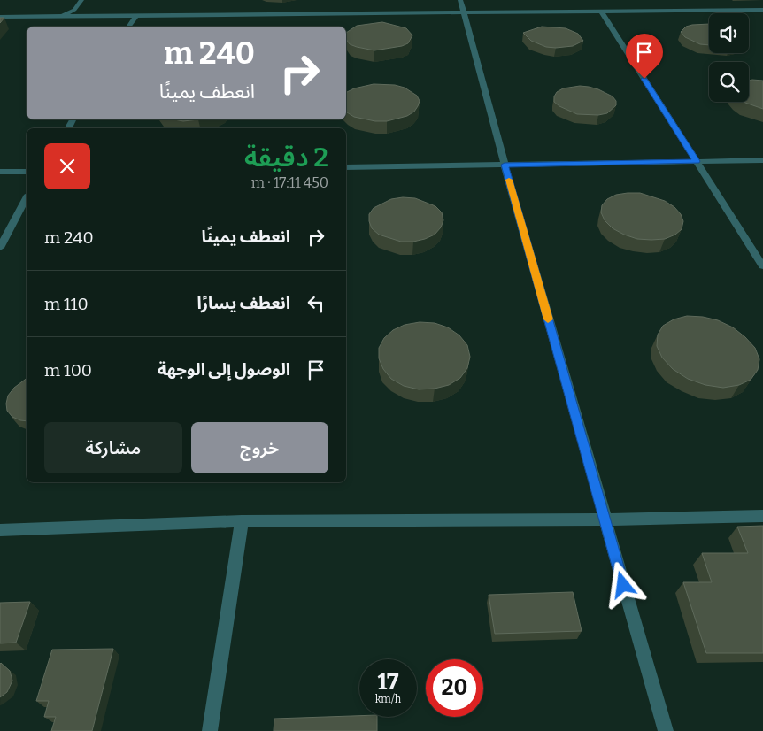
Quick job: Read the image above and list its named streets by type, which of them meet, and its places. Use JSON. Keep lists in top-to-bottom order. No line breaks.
{"page":{"turn":["240 m","انعطف يمينًا"],"heading":["2 دقيقة","450 m · 17:11"],"list":[{"name":"انعطف يمينًا","value":"240 m"},{"name":"انعطف يسارًا","value":"110 m"},{"name":"الوصول إلى الوجهة","value":"100 m"}],"buttons":["خروج","مشاركة"],"speed":"17 km/h","limit":"20"}}
